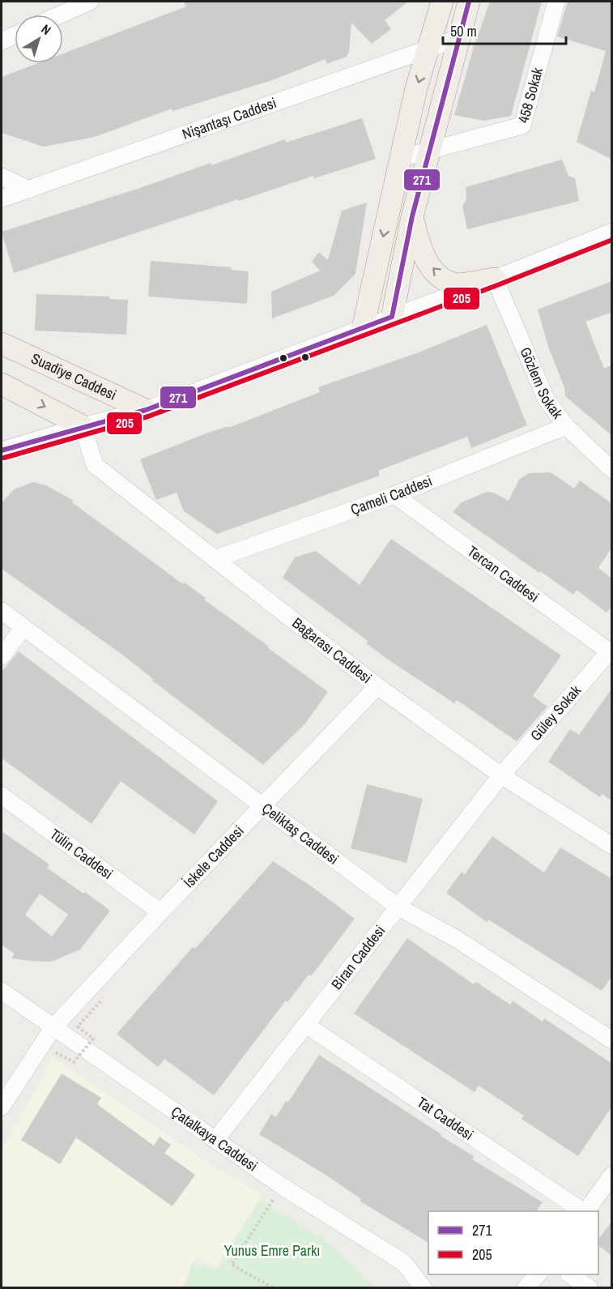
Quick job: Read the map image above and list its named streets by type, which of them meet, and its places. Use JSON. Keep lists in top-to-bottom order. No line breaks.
{"streets":{"main road":["Suadiye Caddesi"],"street":["458 Sokak","Nişantaşı Caddesi","Gözlem Sokak","Çameli Caddesi","Tercan Caddesi","Bağarası Caddesi","Güley Sokak","Çeliktaş Caddesi","Tülin Caddesi","İskele Caddesi","Biran Caddesi","Tat Caddesi","Çatalkaya Caddesi"]},"crossings":[["Gözlem Sokak","Çameli Caddesi"],["Çameli Caddesi","Tercan Caddesi"],["Çameli Caddesi","Bağarası Caddesi"],["Tercan Caddesi","Güley Sokak"],["Bağarası Caddesi","Güley Sokak"],["Bağarası Caddesi","İskele Caddesi"],["Bağarası Caddesi","Biran Caddesi"],["Güley Sokak","Biran Caddesi"],["Çeliktaş Caddesi","İskele Caddesi"],["Çeliktaş Caddesi","Biran Caddesi"],["Tülin Caddesi","İskele Caddesi"],["İskele Caddesi","Çatalkaya Caddesi"],["Biran Caddesi","Tat Caddesi"],["Biran Caddesi","Çatalkaya Caddesi"]],"parks":["Yunus Emre Parkı"],"lines":["transit line 271","transit line 205"],"legend":["271","205"],"scale_bar":"50 m","north":"top right"}
